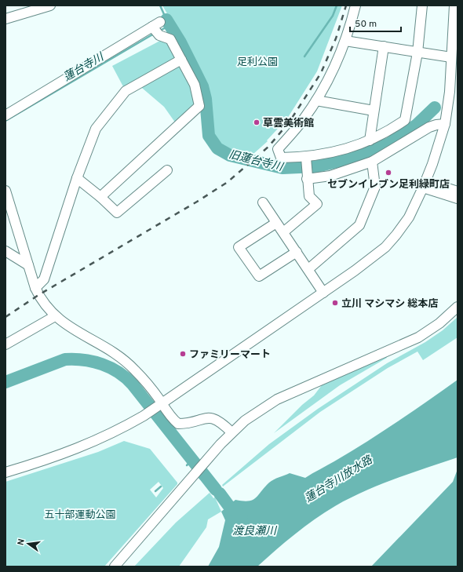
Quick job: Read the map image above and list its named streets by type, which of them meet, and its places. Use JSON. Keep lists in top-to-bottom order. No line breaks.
{"water":["蓮台寺川","旧蓮台寺川","蓮台寺川放水路","渡良瀬川"],"parks":["足利公園","五十部運動公園"],"places":["草雲美術館","セブンイレブン足利緑町店","立川 マシマシ 総本店","ファミリーマート"],"scale_bar":"50 m","north":"left"}
